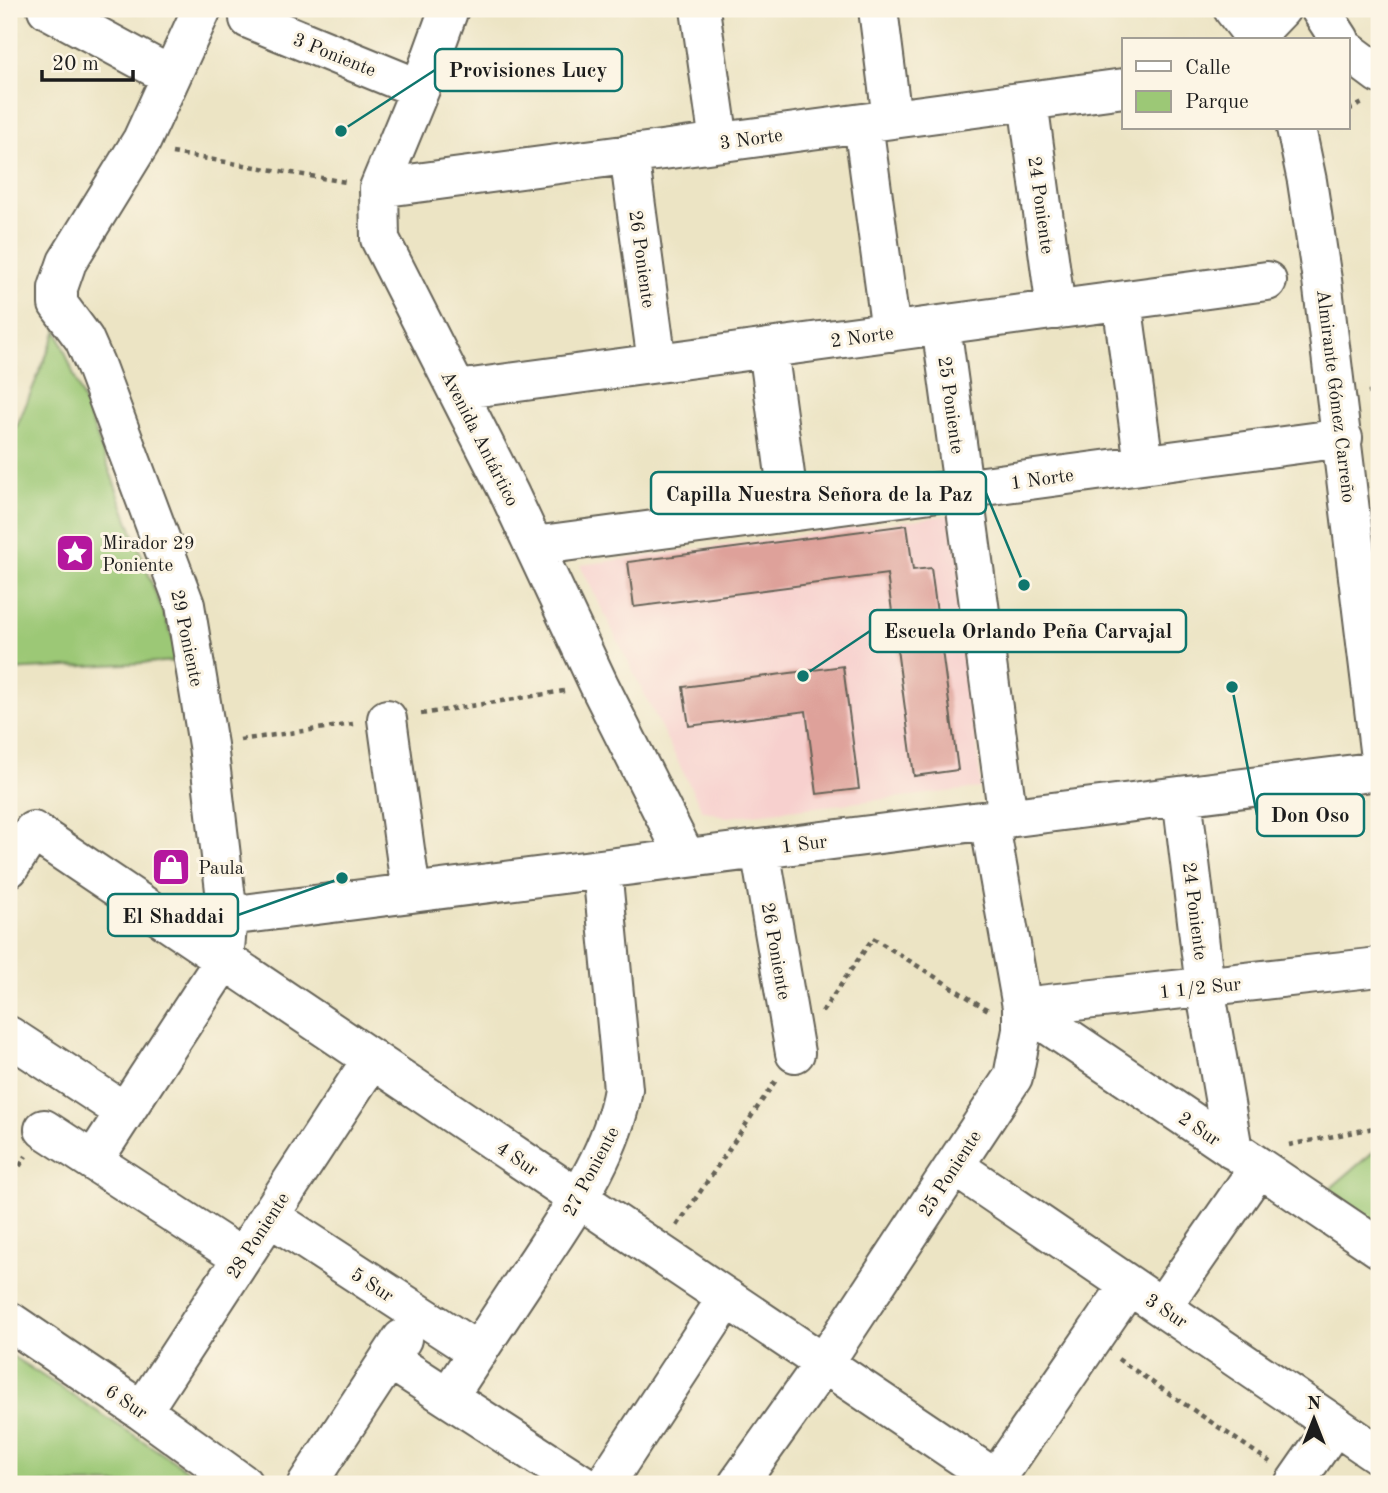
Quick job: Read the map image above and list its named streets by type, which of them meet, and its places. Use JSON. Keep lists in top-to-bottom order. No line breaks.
{"streets":{"street":["3 Poniente","3 Norte","24 Poniente","26 Poniente","2 Norte","Almirante Gómez Carreño","25 Poniente","Avenida Antártico","1 Norte","29 Poniente","1 Sur","1 1/2 Sur","2 Sur","4 Sur","27 Poniente","28 Poniente","5 Sur","3 Sur","6 Sur"]},"crossings":[["3 Poniente","Avenida Antártico"],["3 Norte","24 Poniente"],["3 Norte","26 Poniente"],["3 Norte","Avenida Antártico"],["24 Poniente","2 Norte"],["24 Poniente","1 Sur"],["24 Poniente","1 1/2 Sur"],["24 Poniente","2 Sur"],["26 Poniente","2 Norte"],["26 Poniente","1 Sur"],["2 Norte","25 Poniente"],["2 Norte","Avenida Antártico"],["Almirante Gómez Carreño","1 Norte"],["25 Poniente","1 Norte"],["25 Poniente","1 Sur"],["25 Poniente","1 1/2 Sur"],["25 Poniente","2 Sur"],["25 Poniente","4 Sur"],["25 Poniente","3 Sur"],["Avenida Antártico","1 Norte"],["Avenida Antártico","1 Sur"],["29 Poniente","1 Sur"],["29 Poniente","4 Sur"],["1 Sur","27 Poniente"],["1 1/2 Sur","2 Sur"],["4 Sur","27 Poniente"],["4 Sur","28 Poniente"],["27 Poniente","5 Sur"],["28 Poniente","5 Sur"],["28 Poniente","6 Sur"]],"places":{"other":["Provisiones Lucy","Capilla Nuestra Señora de la Paz","Escuela Orlando Peña Carvajal","Don Oso","El Shaddai"],"place":["Mirador 29 Poniente"],"shop":["Paula"]},"legend":["Calle","Parque"],"scale_bar":"20 m","north":"top"}
